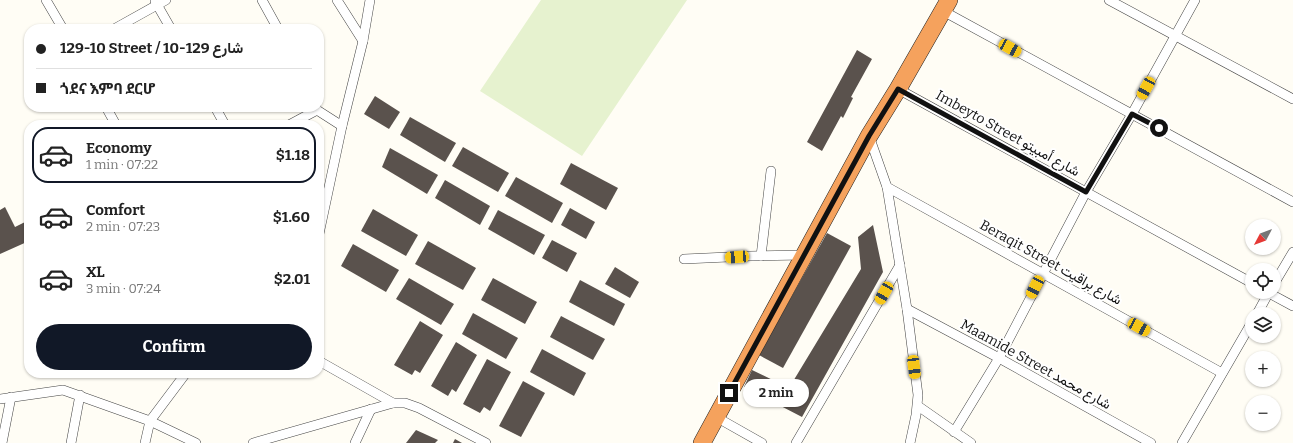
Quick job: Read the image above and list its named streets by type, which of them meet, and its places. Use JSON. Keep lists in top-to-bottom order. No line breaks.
{"streets":{"street":["Imbeyto Street شارع أمبيتو","Beraqit Street شارع براقيت","Maamide Street شارع محمد"]},"north":"bottom left","page":{"banner":["129-10 Street / شارع 129-10","ጎደና እምባ ደርሆ"],"list":[{"name":"Economy","note":"1 min · 07:22","value":"$1.18"},{"name":"Comfort","note":"2 min · 07:23","value":"$1.60"},{"name":"XL","note":"3 min · 07:24","value":"$2.01"}],"map_buttons":["+","−"],"buttons":"Confirm","bubble":"2 min"}}
